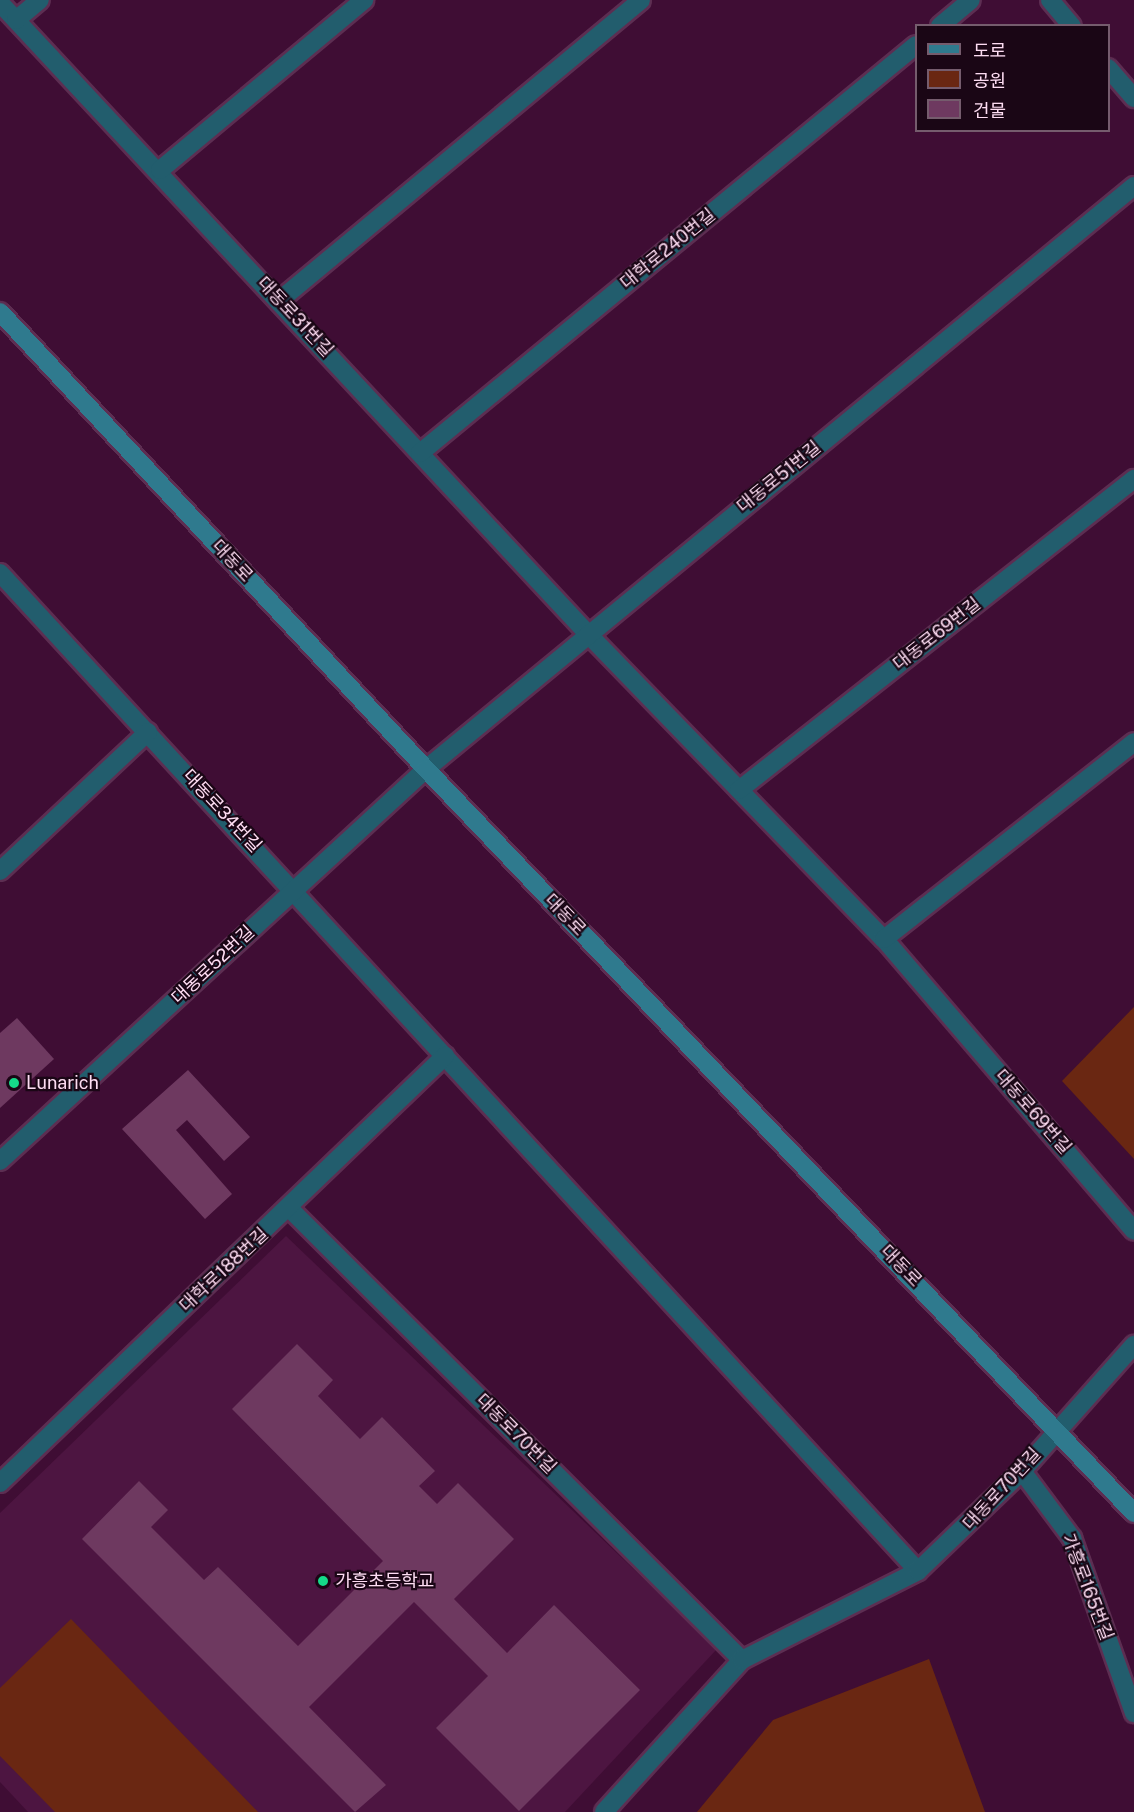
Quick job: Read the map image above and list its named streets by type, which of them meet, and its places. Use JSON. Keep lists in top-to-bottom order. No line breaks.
{"streets":{"main road":["대동로"],"street":["대학로240번길","대동로31번길","대동로51번길","대동로69번길","대동로34번길","대동로52번길","대학로188번길","대동로70번길","가흥로165번길"]},"crossings":[["대학로240번길","대동로31번길"],["대동로31번길","대동로51번길"],["대동로31번길","대동로69번길"],["대동로51번길","대동로"],["대동로51번길","대동로69번길"],["대동로51번길","대동로52번길"],["대동로","대동로52번길"],["대동로","대동로70번길"],["대동로34번길","대동로52번길"],["대동로34번길","대학로188번길"],["대동로34번길","대동로70번길"],["대학로188번길","대동로70번길"],["대동로70번길","가흥로165번길"]],"places":["Lunarich","가흥초등학교"],"legend":["도로","공원","건물"]}
